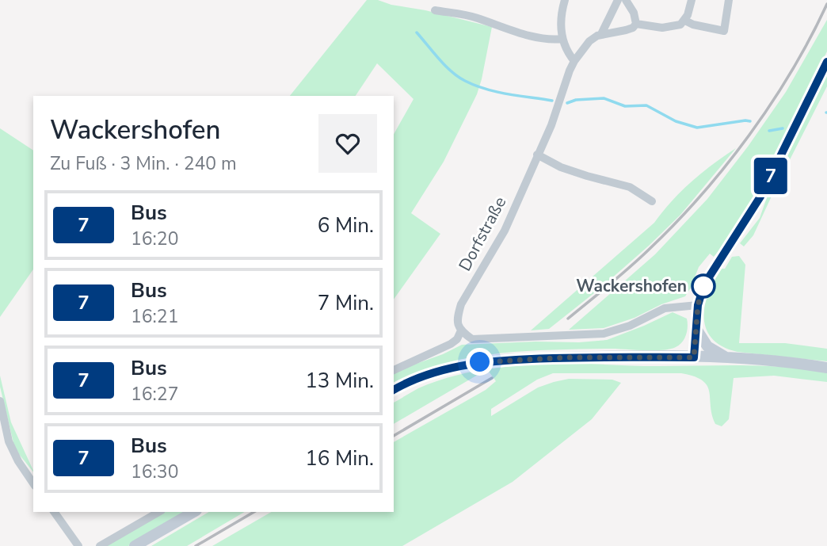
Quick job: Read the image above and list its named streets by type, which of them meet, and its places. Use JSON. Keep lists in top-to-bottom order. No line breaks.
{"streets":{"street":["Dorfstraße"]},"places":["Wackershofen"],"lines":["bus line 7"],"page":{"on_map":"7","heading":["Wackershofen","Zu Fuß · 3 Min. · 240 m"],"list":[{"mark":"7","name":"Bus","note":"16:20","value":"6 Min."},{"mark":"7","name":"Bus","note":"16:21","value":"7 Min."},{"mark":"7","name":"Bus","note":"16:27","value":"13 Min."},{"mark":"7","name":"Bus","note":"16:30","value":"16 Min."}]}}
